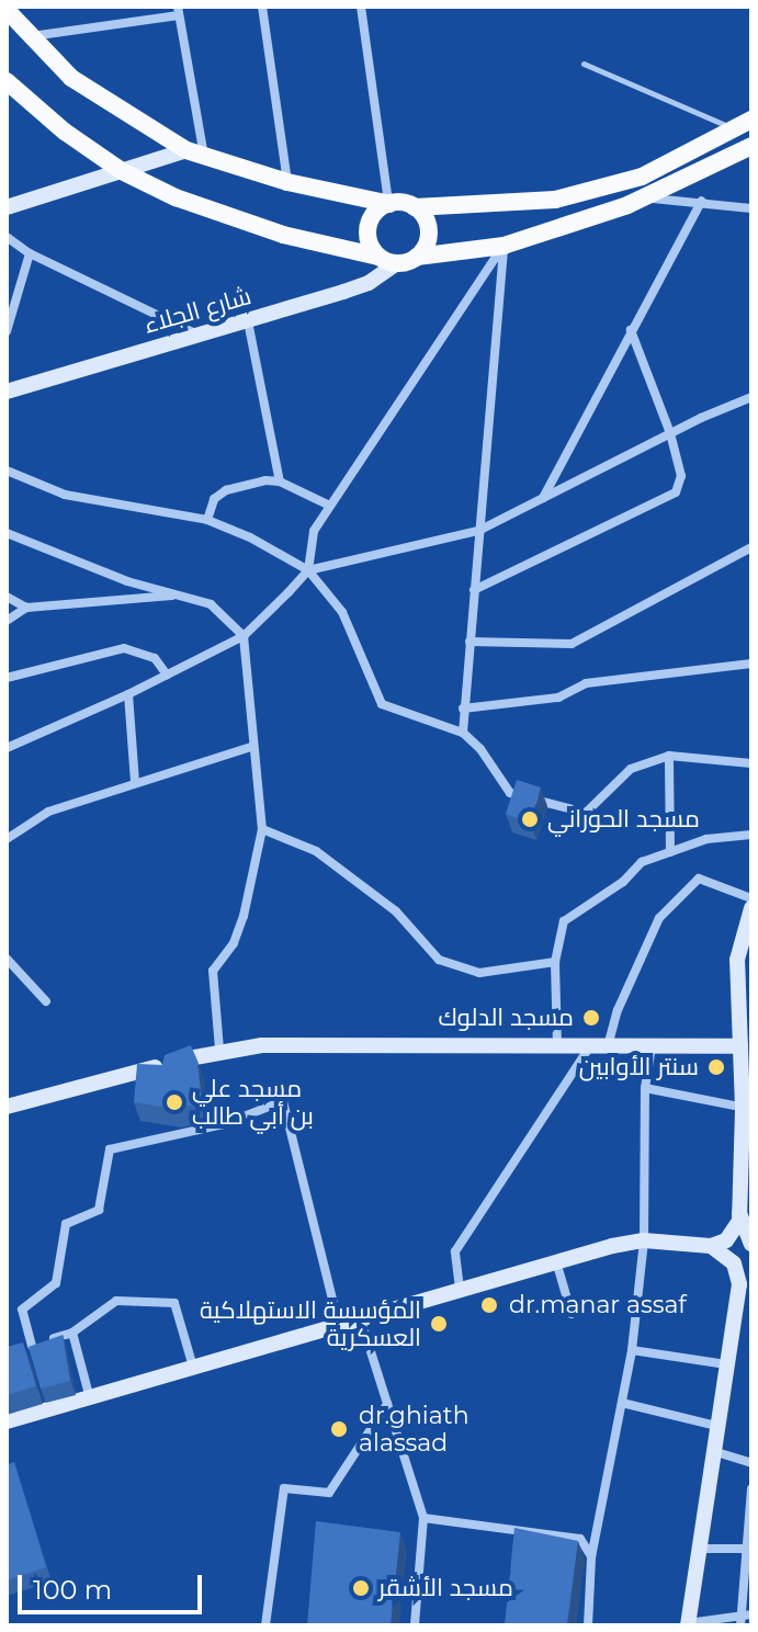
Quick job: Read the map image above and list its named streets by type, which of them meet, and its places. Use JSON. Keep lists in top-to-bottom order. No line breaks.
{"streets":{"main road":["شارع الجلاء"]},"places":["مسجد الحوراني","مسجد الدلوك","سنتر الأوابين","مسجد علي بن أبي طالب","dr.manar assaf","المؤسسة الاستهلاكية العسكرية","dr.ghiath alassad","مسجد الأشقر"],"scale_bar":"100 m"}
